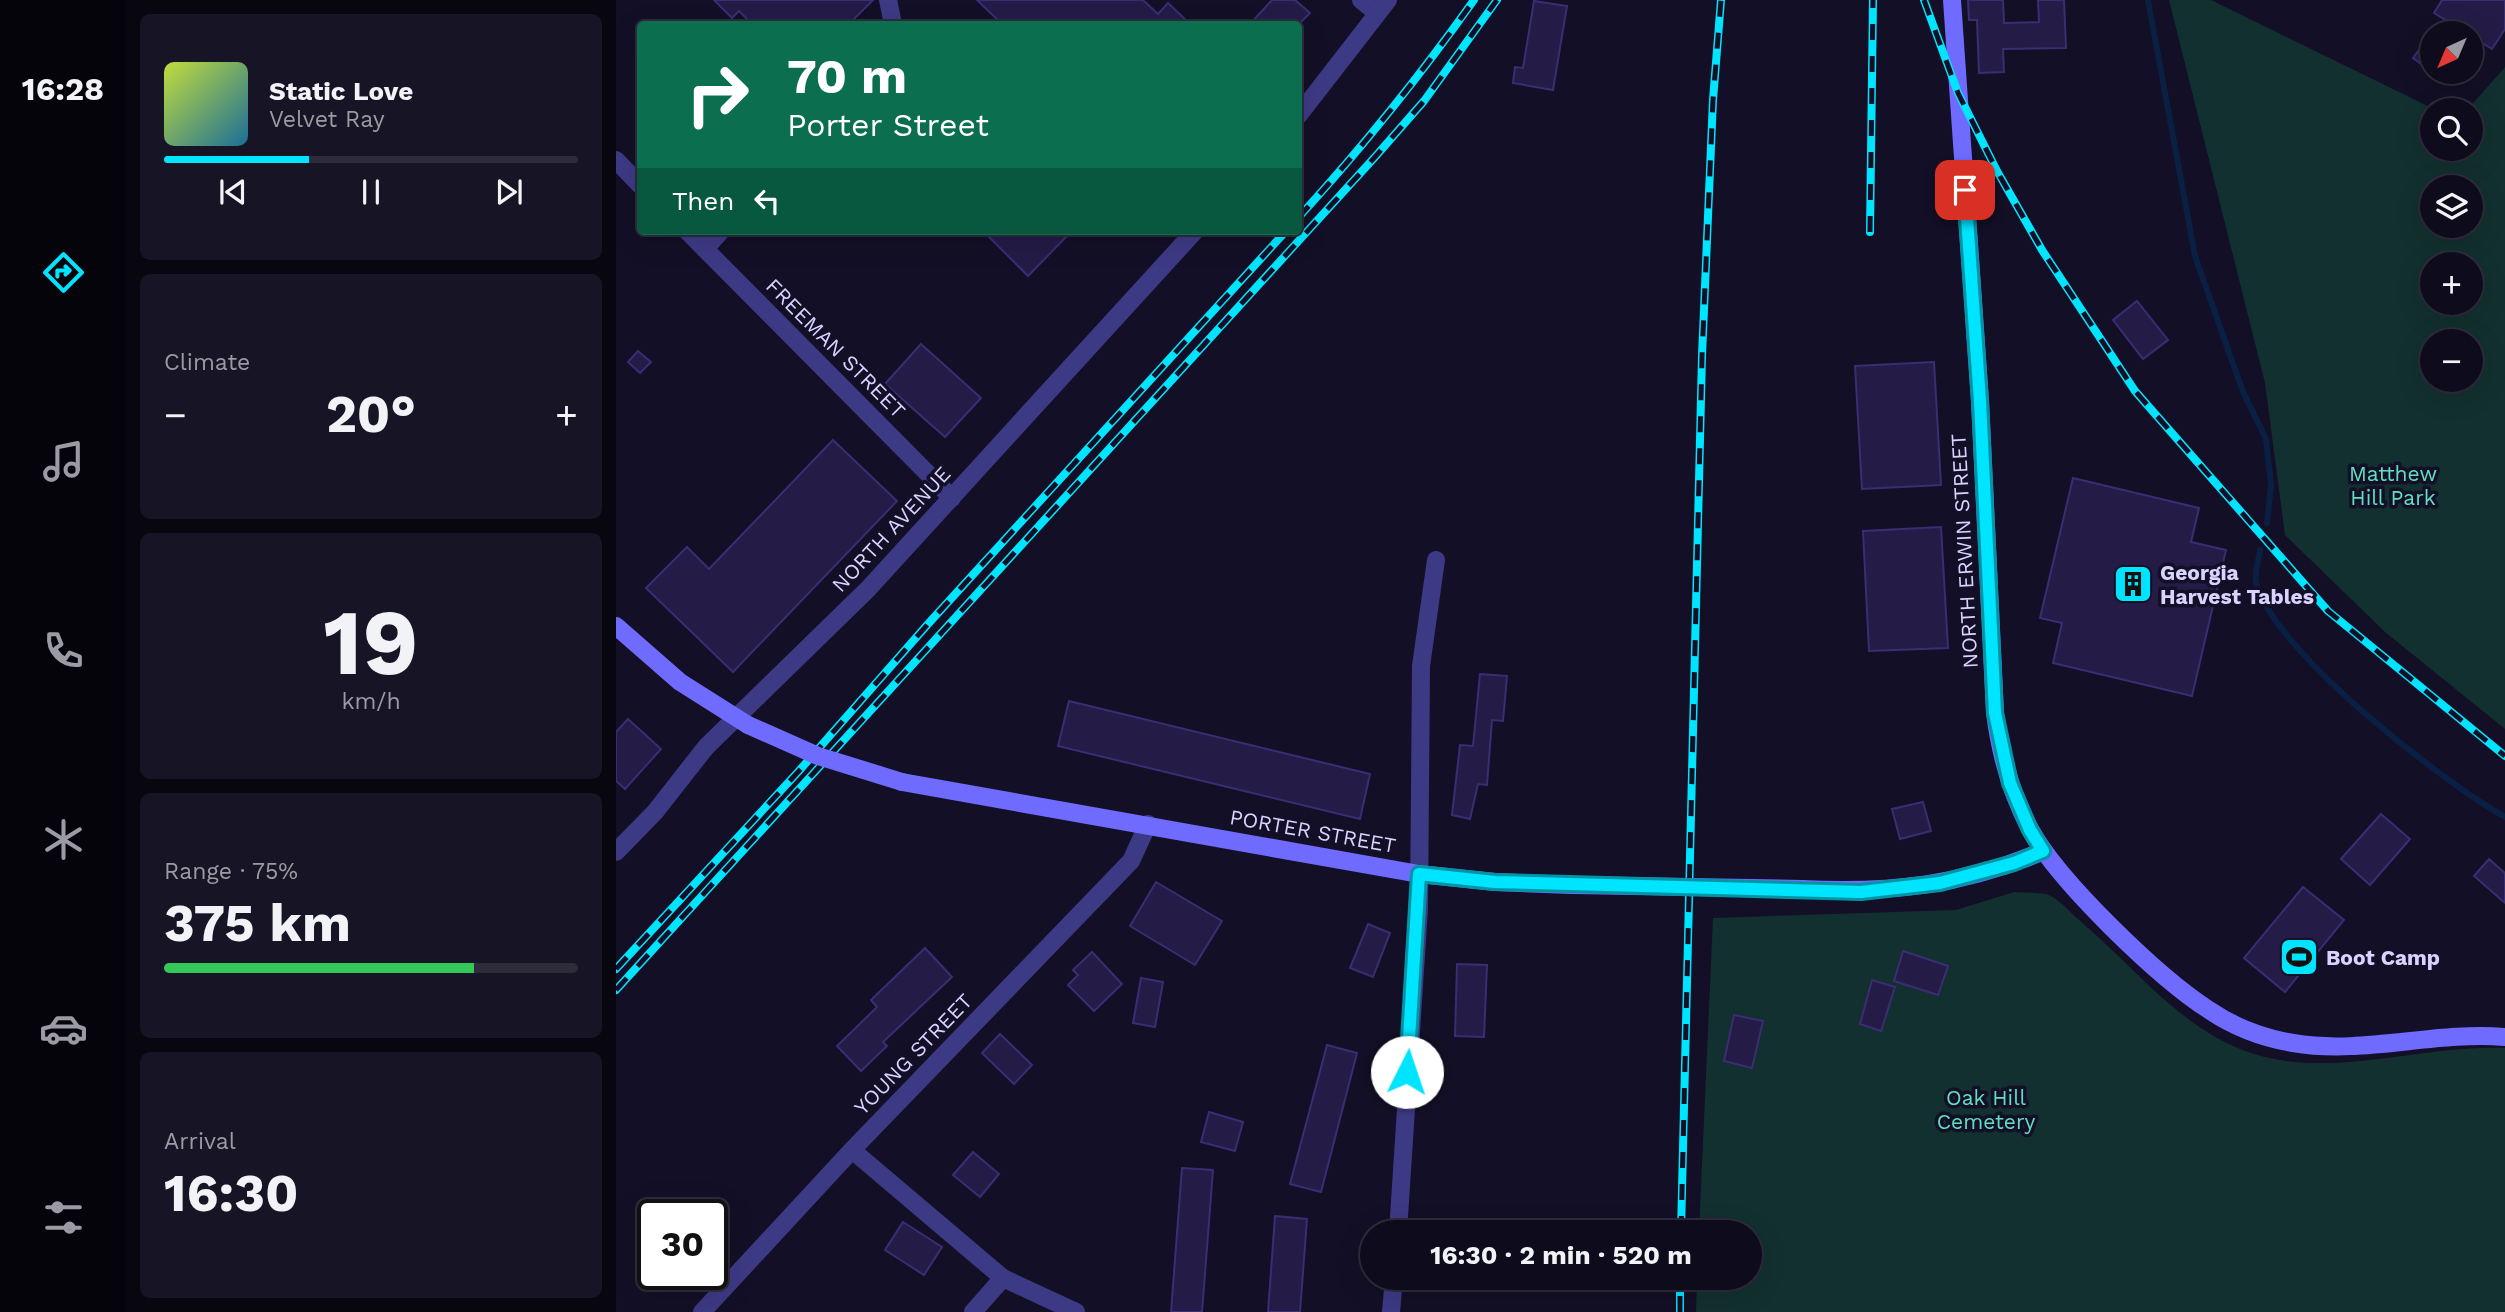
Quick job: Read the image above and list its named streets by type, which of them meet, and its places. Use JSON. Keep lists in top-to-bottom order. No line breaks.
{"streets":{"street":["FREEMAN STREET","NORTH AVENUE","NORTH ERWIN STREET","PORTER STREET","YOUNG STREET"]},"crossings":[["FREEMAN STREET","NORTH AVENUE"],["NORTH AVENUE","PORTER STREET"],["NORTH ERWIN STREET","PORTER STREET"],["PORTER STREET","YOUNG STREET"]],"parks":["Matthew Hill Park","Oak Hill Cemetery"],"places":{"building":["Georgia Harvest Tables"],"sports":["Boot Camp"]},"north":"bottom left","page":{"tabs":"16:28","map_buttons":["+","−"],"turn":["70 m","Porter Street"],"song":["Static Love","Velvet Ray"],"then":"Then","tile":["Climate",["19","km/h"],["Range · 75%","375 km"],["Arrival","16:30"]],"heat":["−","20°","+"],"limit":"30","trip":"16:30 · 2 min · 520 m"}}
